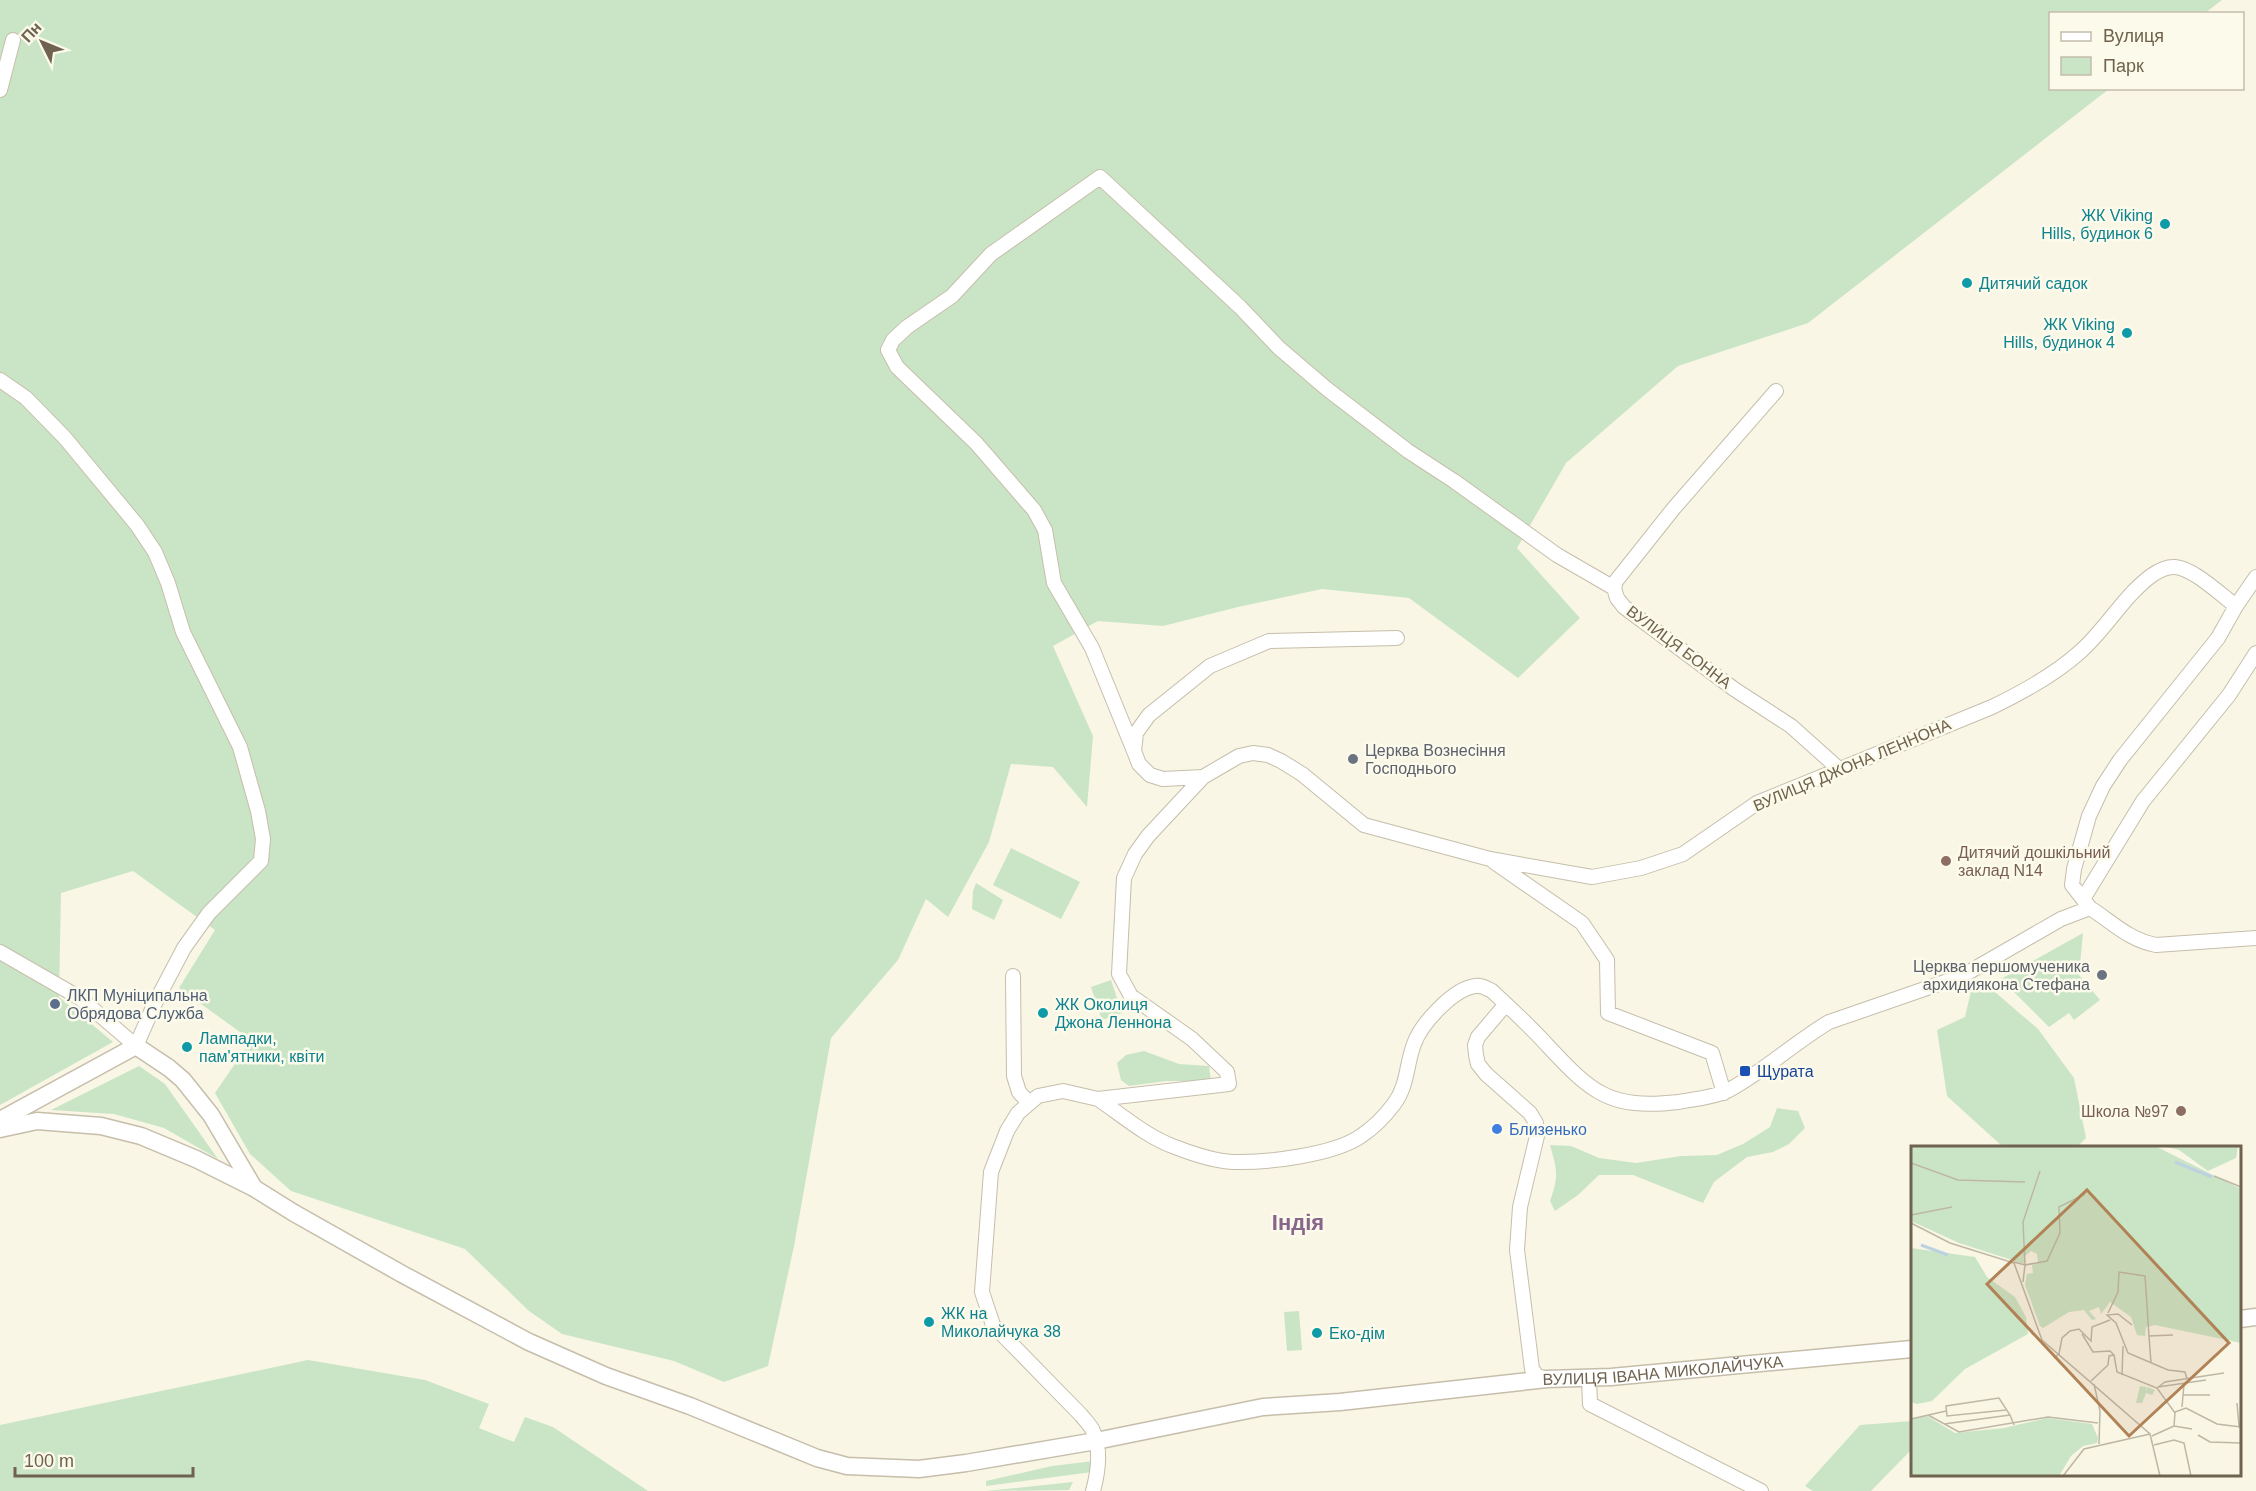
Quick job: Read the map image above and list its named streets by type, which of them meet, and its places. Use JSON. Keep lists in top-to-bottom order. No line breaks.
{"streets":{"street":["ВУЛИЦЯ БОННА","ВУЛИЦЯ ДЖОНА ЛЕННОНА","ВУЛИЦЯ ІВАНА МИКОЛАЙЧУКА"]},"crossings":[["ВУЛИЦЯ БОННА","ВУЛИЦЯ ДЖОНА ЛЕННОНА"]],"districts":["Індія"],"places":{"other":["ЖК Viking Hills, будинок 6","Дитячий садок","ЖК Viking Hills, будинок 4","Церква Вознесіння Господнього","Дитячий дошкільний заклад N14","Церква першомученика архидиякона Стефана","ЛКП Муніципальна Обрядова Служба","ЖК Околиця Джона Леннона","Лампадки, пам'ятники, квіти","Школа №97","Близенько","ЖК на Миколайчука 38","Еко-дім"],"transit":["Щурата"]},"legend":["Вулиця","Парк"],"scale_bar":"100 m","north":"top left"}
